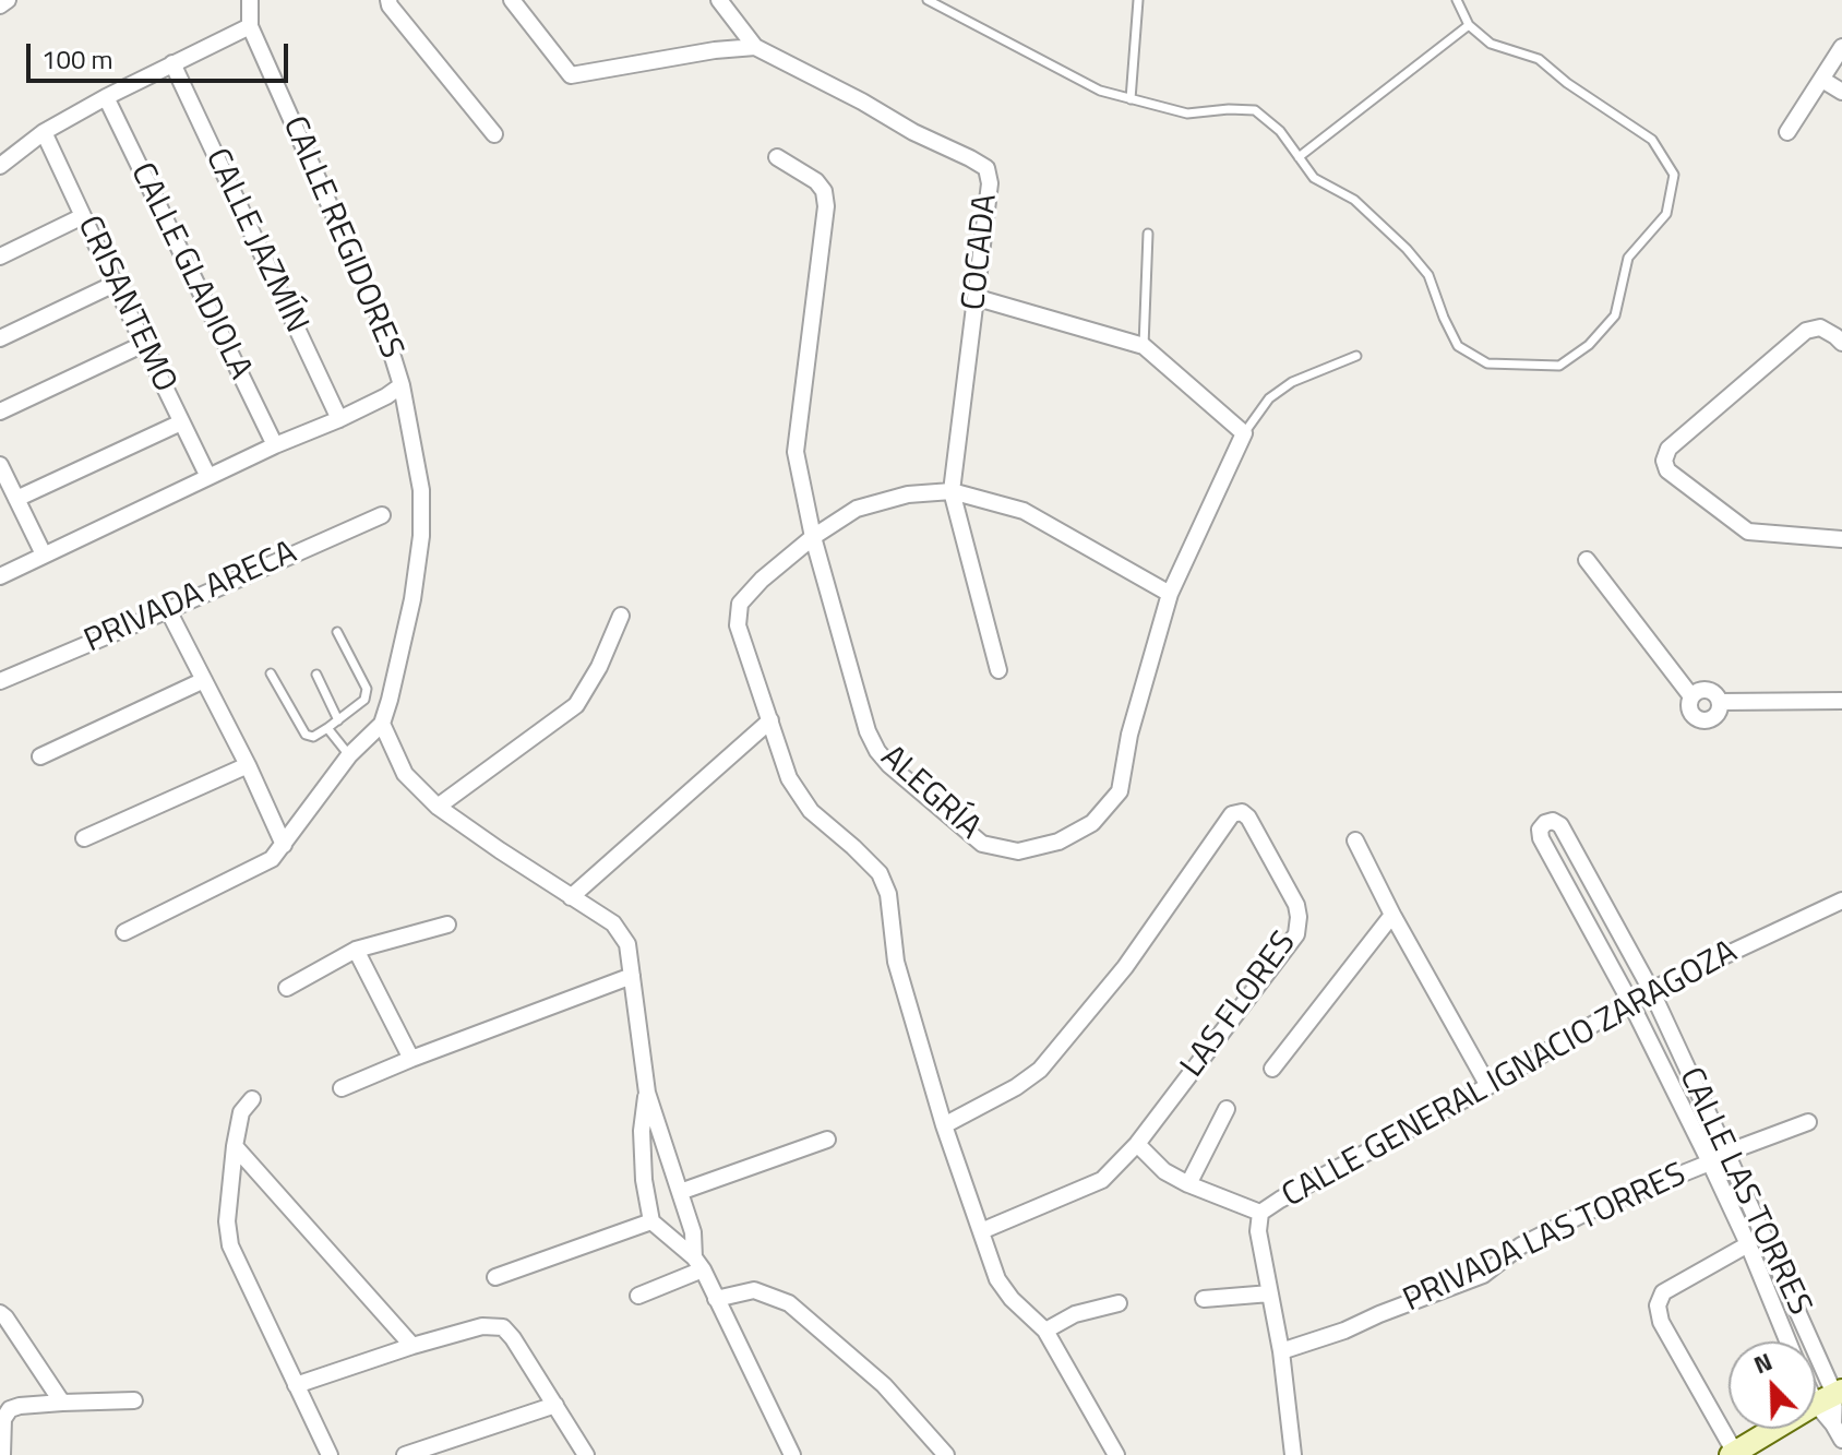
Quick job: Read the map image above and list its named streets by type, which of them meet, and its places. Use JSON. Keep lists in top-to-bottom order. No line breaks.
{"streets":{"street":["CALLE REGIDORES","CALLE JAZMÍN","COCADA","CALLE GLADIOLA","CRISANTEMO","PRIVADA ARECA","ALEGRÍA","LAS FLORES","CALLE GENERAL IGNACIO ZARAGOZA","CALLE LAS TORRES","PRIVADA LAS TORRES"]},"crossings":[["CALLE GENERAL IGNACIO ZARAGOZA","CALLE LAS TORRES"],["CALLE GENERAL IGNACIO ZARAGOZA","PRIVADA LAS TORRES"],["CALLE LAS TORRES","PRIVADA LAS TORRES"]],"scale_bar":"100 m","north":"top left"}
